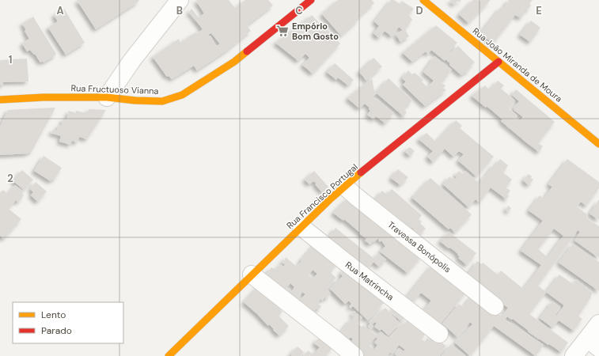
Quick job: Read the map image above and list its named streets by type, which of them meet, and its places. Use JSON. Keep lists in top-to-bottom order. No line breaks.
{"streets":{"street":["Rua João Miranda de Moura","Rua Fructuoso Vianna","Rua Francisco Portugal","Travessa Bonópolis","Rua Matrincha"]},"crossings":[["Rua João Miranda de Moura","Rua Francisco Portugal"],["Rua Francisco Portugal","Travessa Bonópolis"],["Rua Francisco Portugal","Rua Matrincha"]],"places":{"supermarket":["Empório Bom Gosto"]},"legend":["Lento","Parado"],"grid":{"columns":["A","B","C","D","E"],"rows":["1","2"]}}
